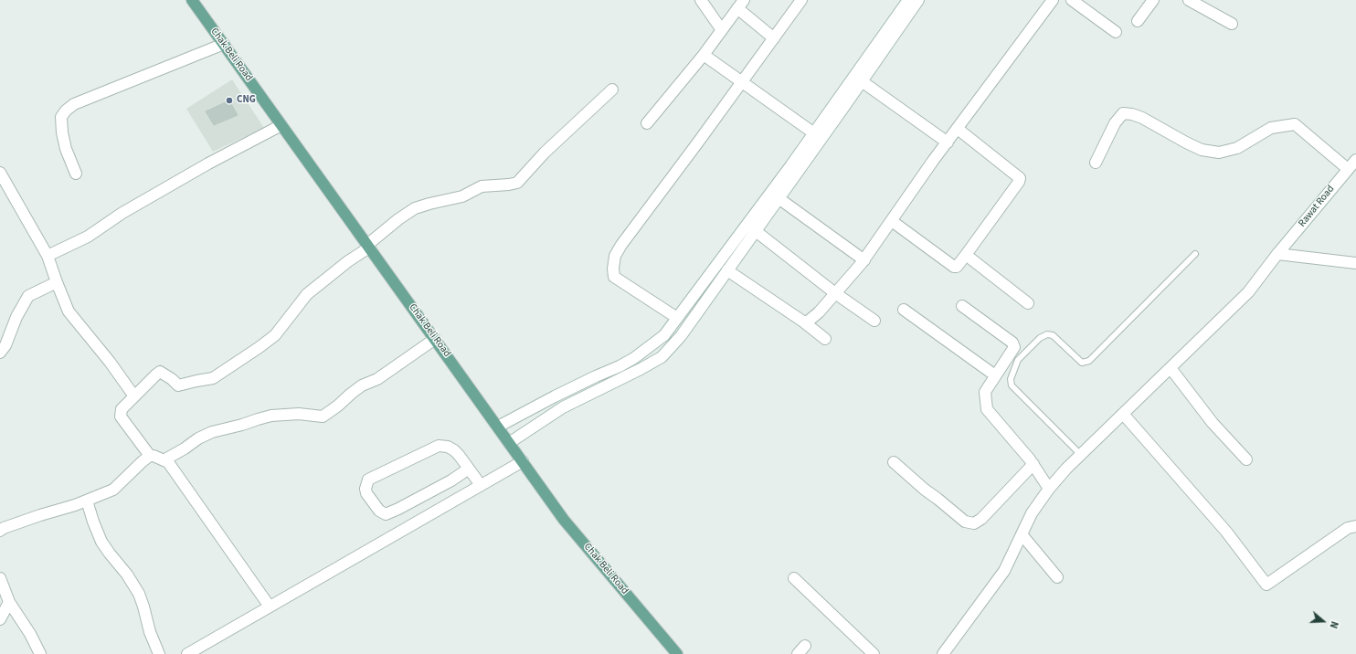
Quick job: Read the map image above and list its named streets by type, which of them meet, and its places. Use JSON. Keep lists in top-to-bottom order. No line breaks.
{"streets":{"main road":["Chak Beli Road"],"street":["Rawat Road"]},"places":["CNG"],"north":"right"}
